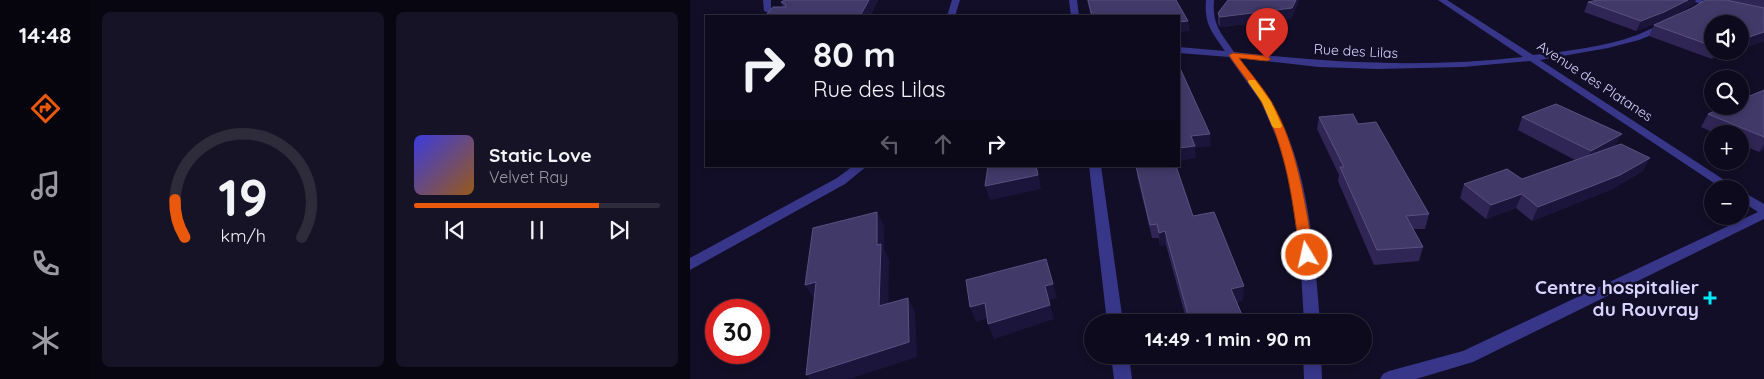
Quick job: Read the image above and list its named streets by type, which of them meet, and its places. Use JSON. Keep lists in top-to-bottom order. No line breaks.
{"streets":{"street":["Rue des Lilas","Avenue des Platanes"]},"crossings":[["Rue des Lilas","Avenue des Platanes"]],"places":{"health":["Centre hospitalier du Rouvray"]},"page":{"tabs":"14:48","map_buttons":["+","−"],"turn":["80 m","Rue des Lilas"],"song":["Static Love","Velvet Ray"],"limit":"30","trip":"14:49 · 1 min · 90 m","gauge":["19","km/h"]}}
